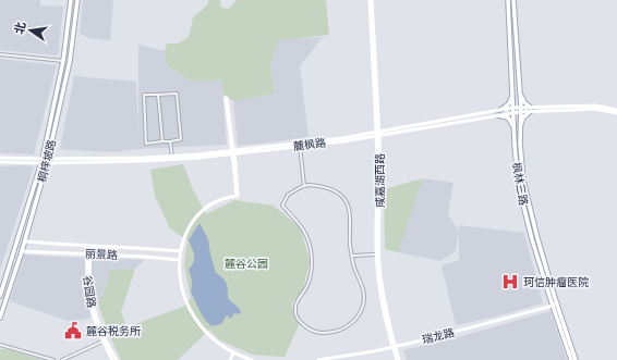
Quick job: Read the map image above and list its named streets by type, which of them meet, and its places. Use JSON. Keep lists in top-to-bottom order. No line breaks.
{"streets":{"main road":["麓枫路","桐梓坡路","咸嘉湖西路","枫林三路","丽景路","谷园路","瑞龙路"]},"crossings":[["麓枫路","桐梓坡路"],["麓枫路","咸嘉湖西路"],["麓枫路","枫林三路"],["桐梓坡路","丽景路"],["咸嘉湖西路","瑞龙路"],["枫林三路","瑞龙路"],["丽景路","谷园路"]],"parks":["麓谷公园"],"places":{"hospital":["珂信肿瘤医院"],"public building":["麓谷税务所"]},"north":"left"}
